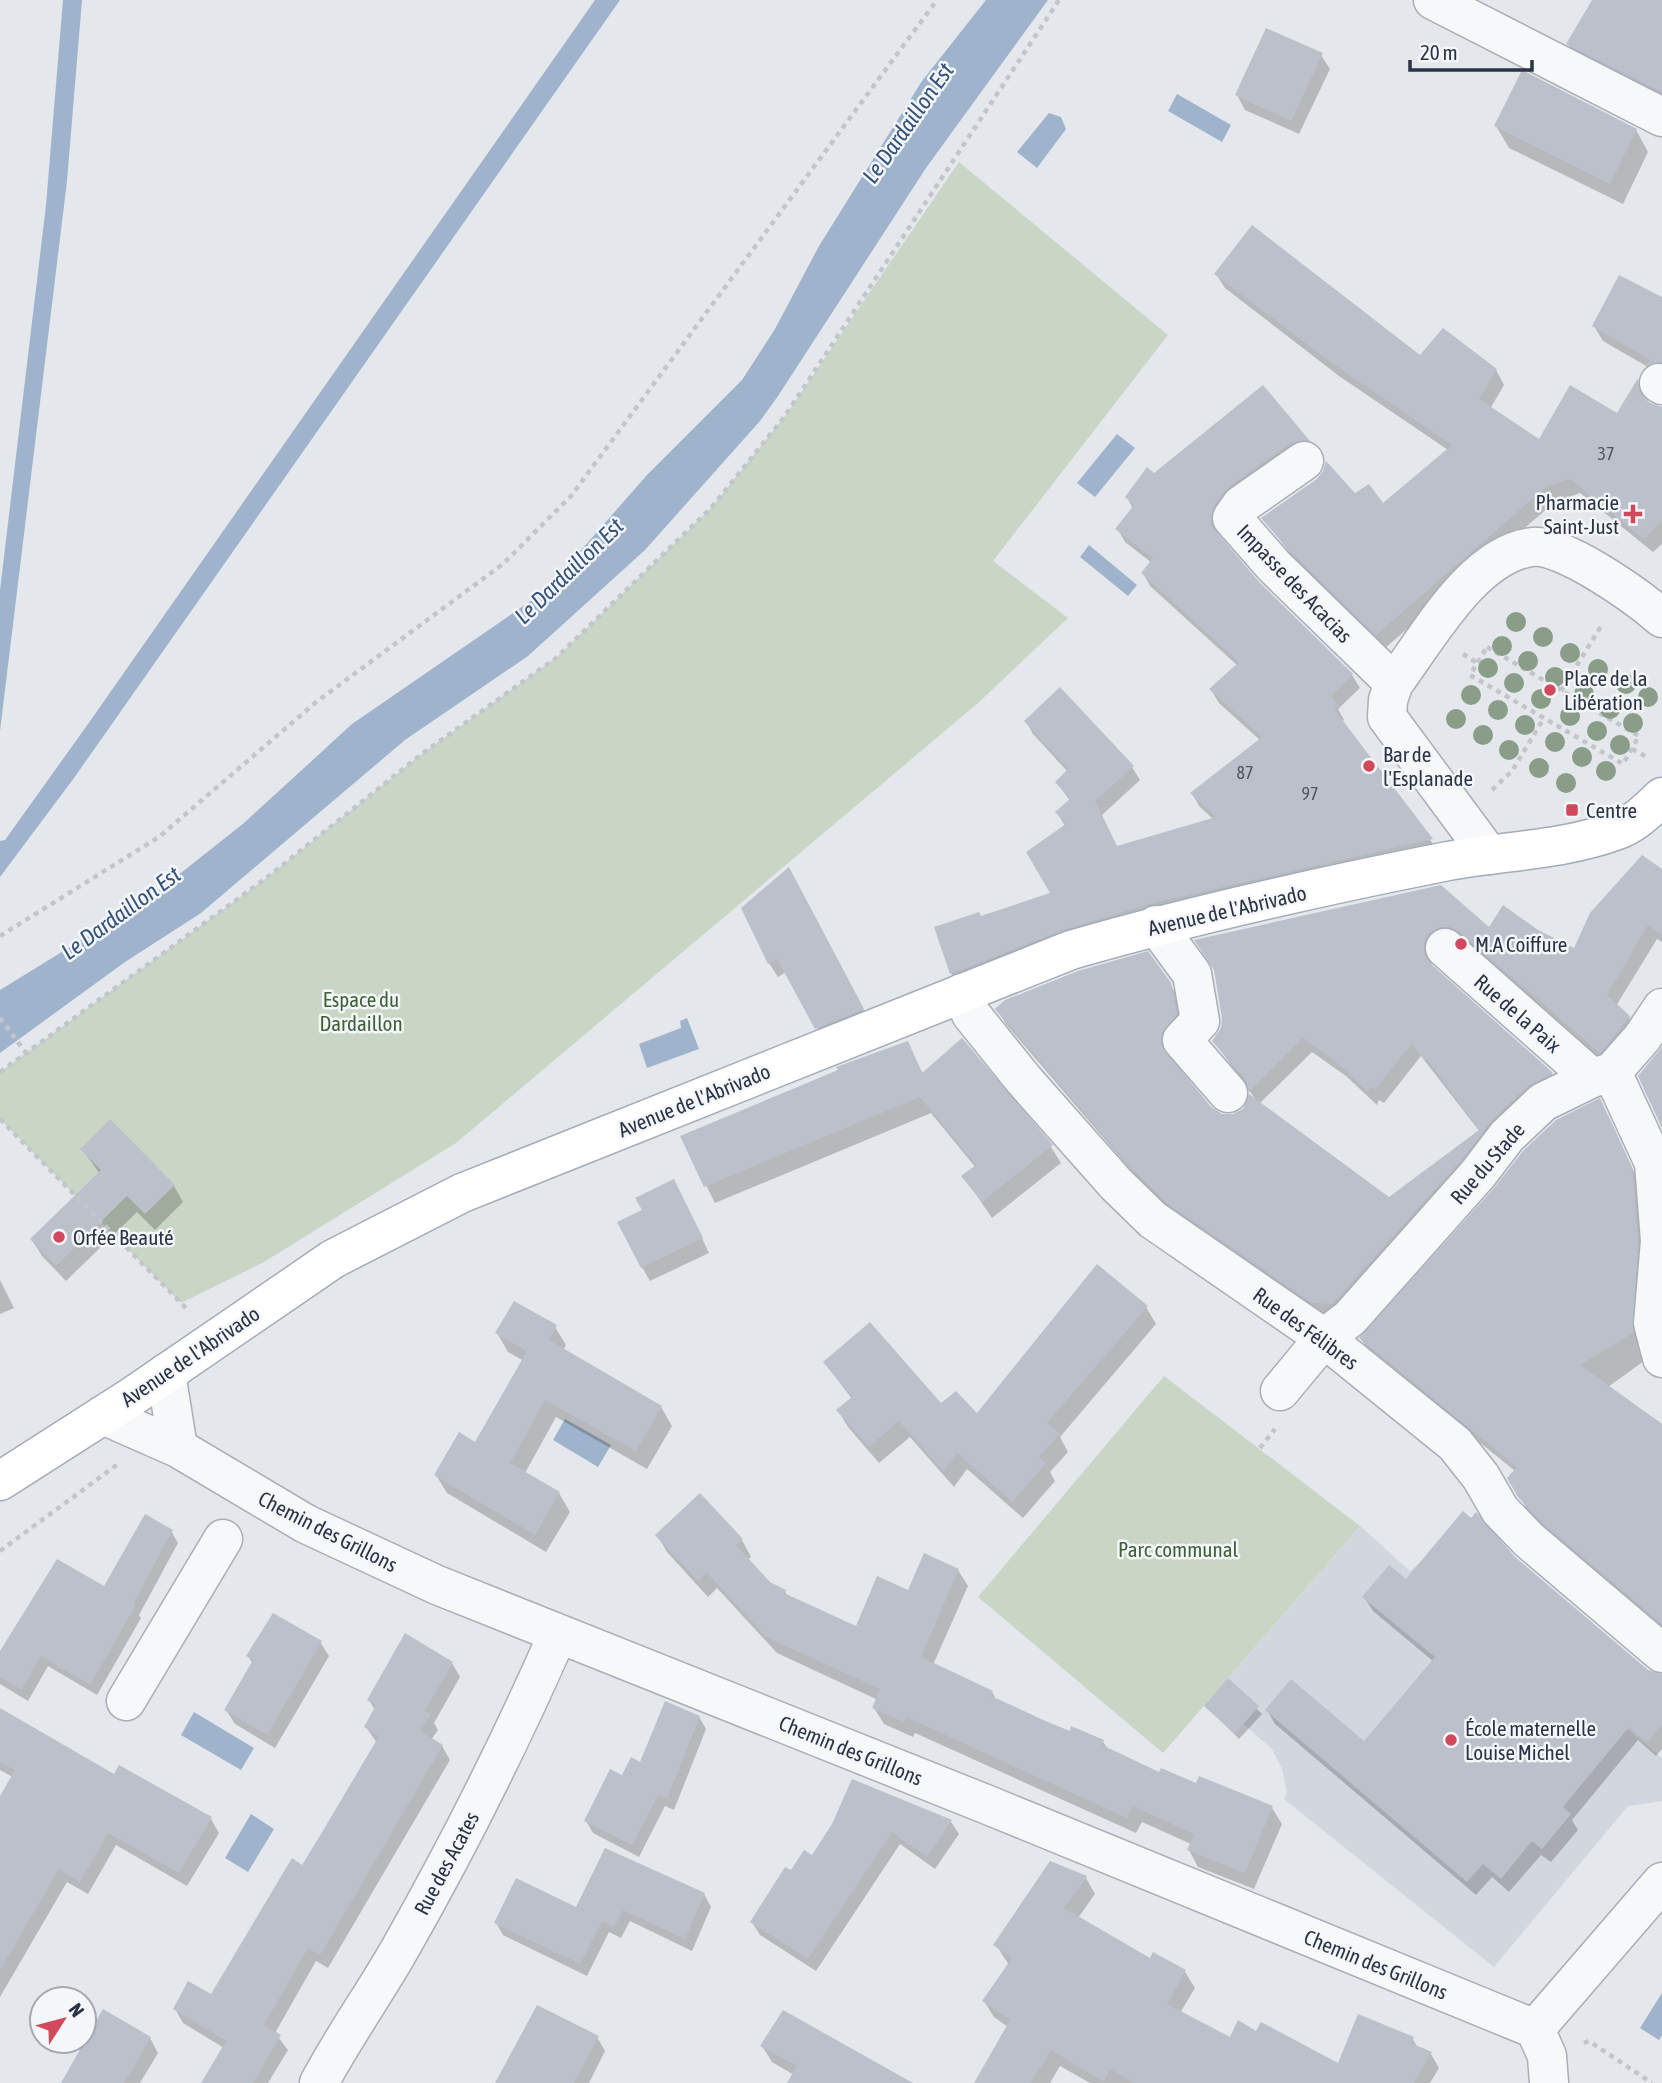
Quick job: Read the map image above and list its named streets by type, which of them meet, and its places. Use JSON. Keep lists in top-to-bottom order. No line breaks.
{"streets":{"main road":["Avenue de l'Abrivado"],"street":["Impasse des Acacias","Rue de la Paix","Rue du Stade","Rue des Félibres","Chemin des Grillons","Rue des Acates"]},"crossings":[["Avenue de l'Abrivado","Rue des Félibres"],["Avenue de l'Abrivado","Chemin des Grillons"],["Rue de la Paix","Rue du Stade"],["Rue du Stade","Rue des Félibres"],["Chemin des Grillons","Rue des Acates"]],"water":["Le Dardaillon Est"],"parks":["Espace du Dardaillon","Parc communal"],"places":{"health":["Pharmacie Saint-Just"],"other":["Place de la Libération","Bar de l'Esplanade","M.A Coiffure","Orfée Beauté","École maternelle Louise Michel"],"transit":["Centre"]},"house_numbers":["37","87","97"],"scale_bar":"20 m","north":"top right"}
